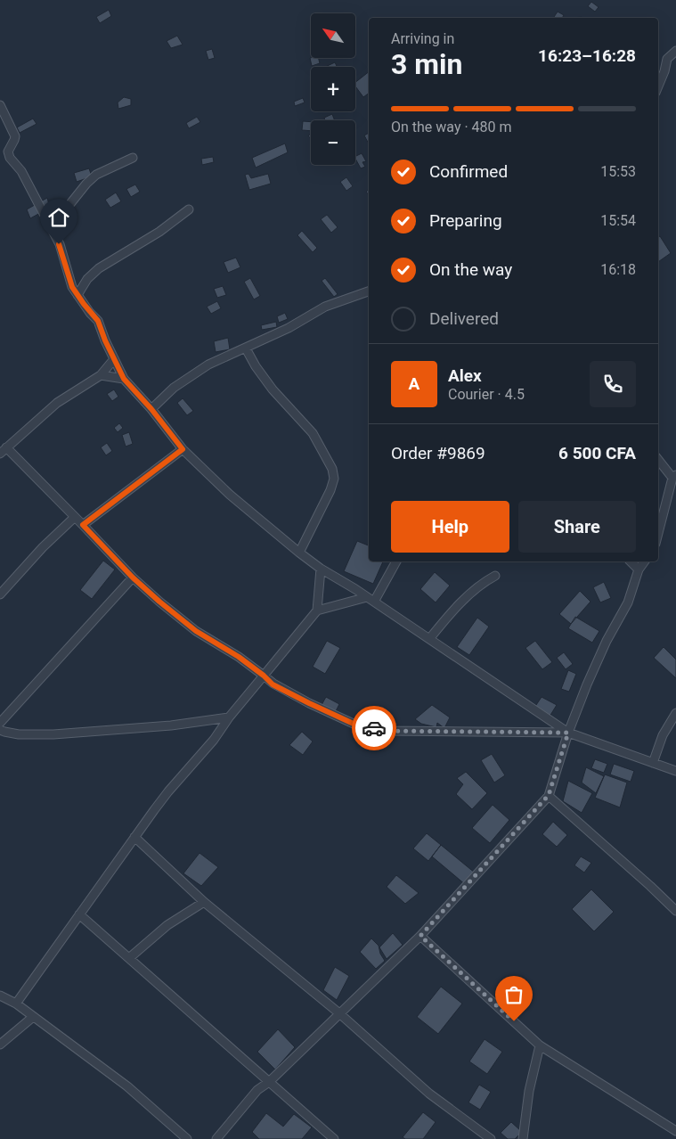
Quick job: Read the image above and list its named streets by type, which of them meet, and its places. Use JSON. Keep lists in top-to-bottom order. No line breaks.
{"north":"top left","page":{"map_buttons":["+","−"],"heading":["3 min","Arriving in","16:23–16:28"],"panel":["Alex","Courier · 4.5","Order #9869","6 500 CFA"],"bar":"On the way · 480 m","list":[["Confirmed","15:53"],["Preparing","15:54"],["On the way","16:18"],"Delivered"],"round":"A","buttons":["Help","Share"]}}
